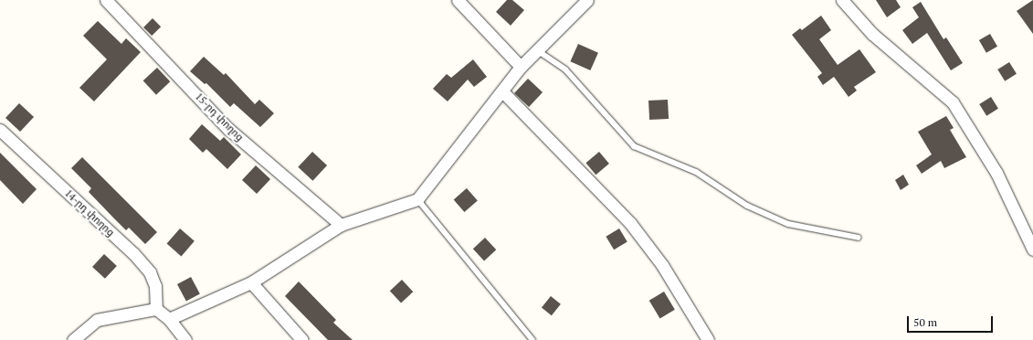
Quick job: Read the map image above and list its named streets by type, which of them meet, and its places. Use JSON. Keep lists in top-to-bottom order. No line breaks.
{"streets":{"street":["15-րդ փողոց","14-րդ փողոց"]},"scale_bar":"50 m"}
